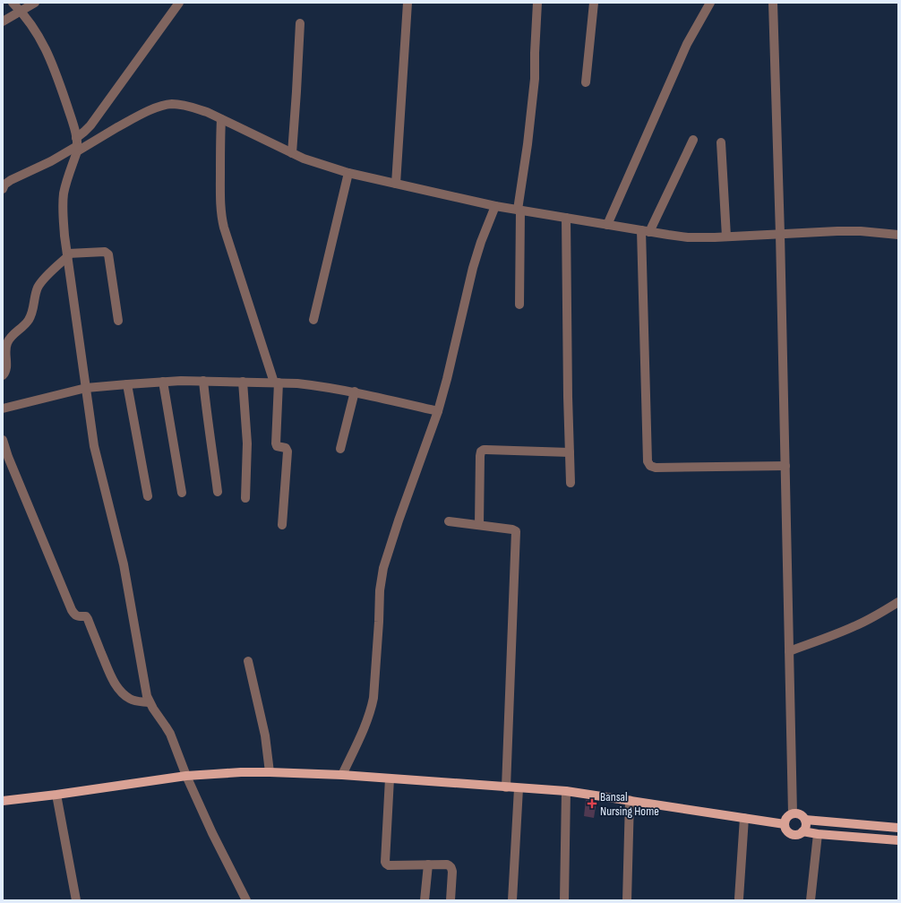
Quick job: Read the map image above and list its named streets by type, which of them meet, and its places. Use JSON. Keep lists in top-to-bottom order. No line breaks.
{"places":{"health":["Bansal Nursing Home"]}}
